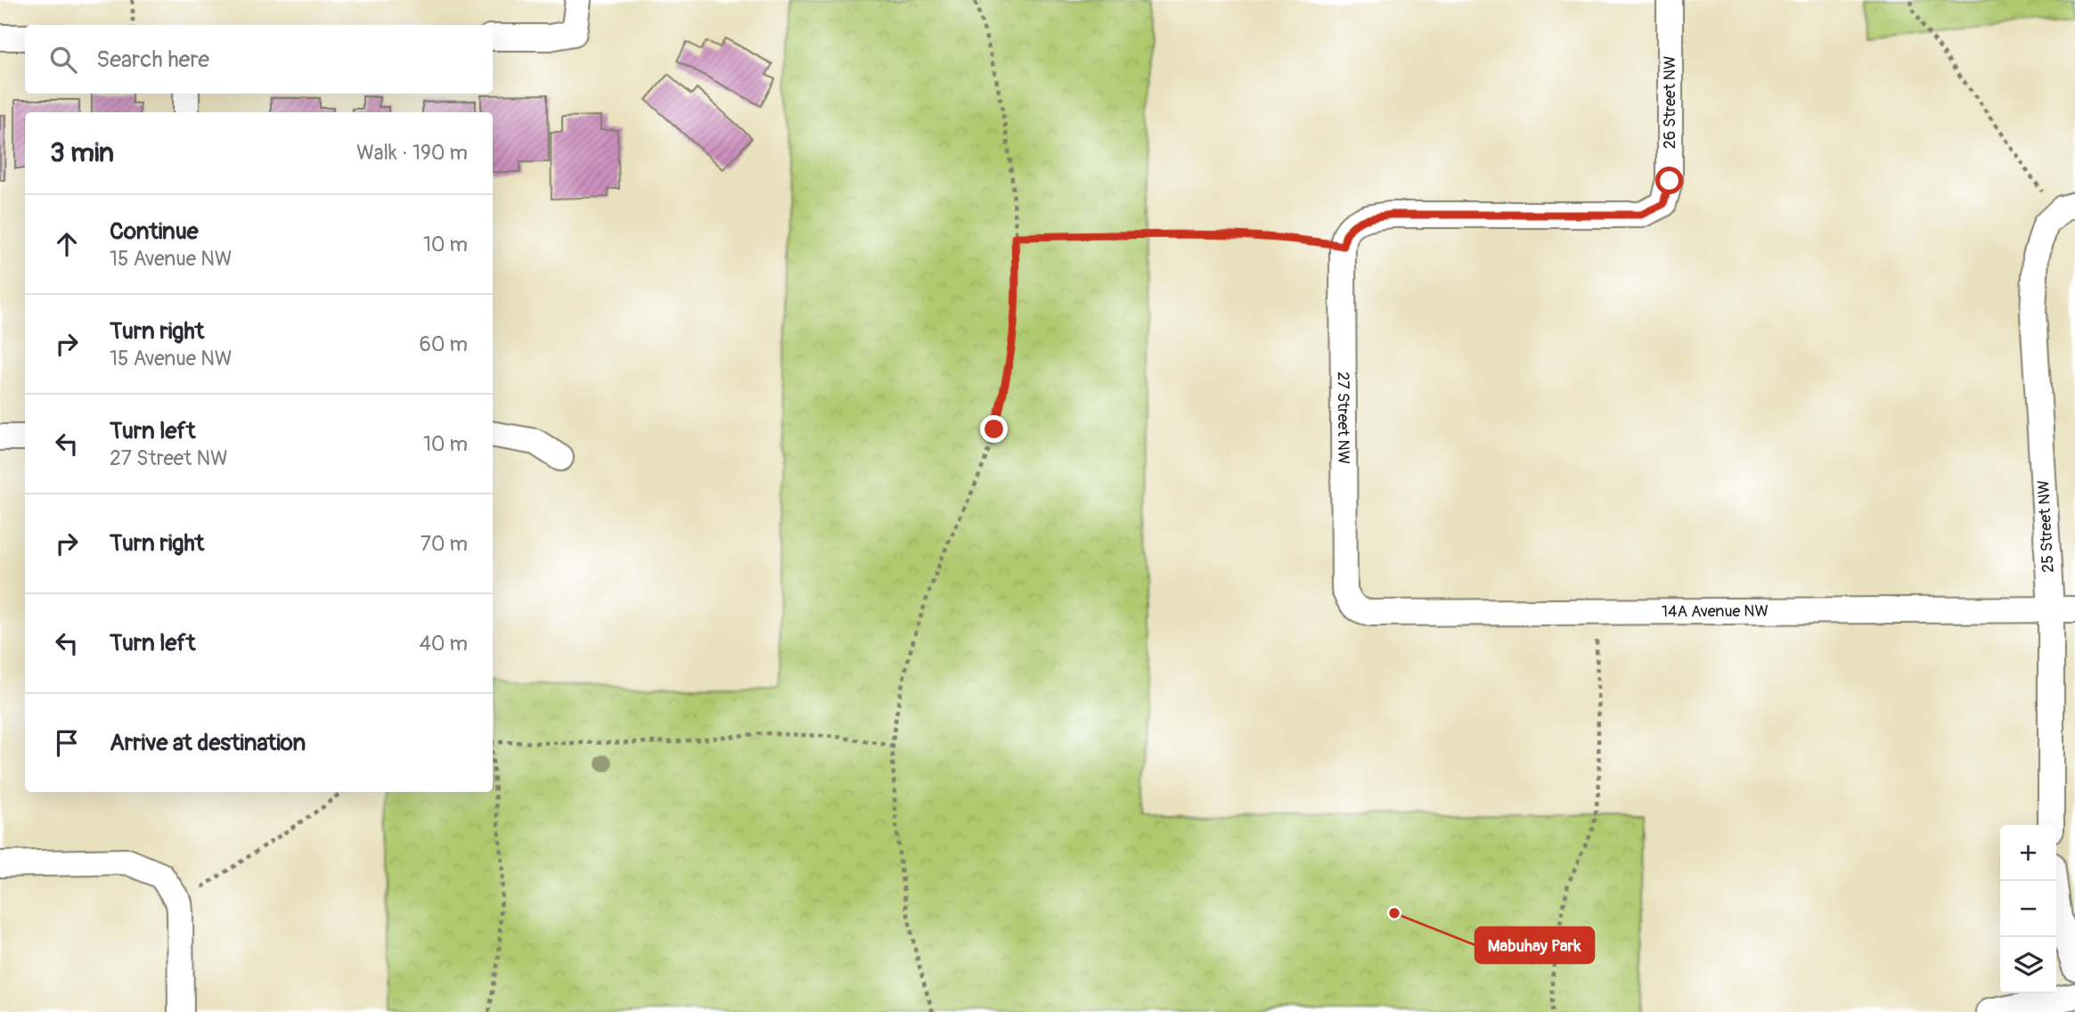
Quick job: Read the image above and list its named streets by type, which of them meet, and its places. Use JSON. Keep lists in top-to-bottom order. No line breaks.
{"streets":{"street":["26 Street NW","27 Street NW","25 Street NW","14A Avenue NW"]},"crossings":[["26 Street NW","27 Street NW"],["27 Street NW","14A Avenue NW"],["25 Street NW","14A Avenue NW"]],"places":["Mabuhay Park"],"page":{"search":"Search here","heading":["3 min","Walk · 190 m"],"list":[["Continue","15 Avenue NW","10 m"],["Turn right","15 Avenue NW","60 m"],["Turn left","27 Street NW","10 m"],["Turn right","70 m"],["Turn left","40 m"],"Arrive at destination"],"map_buttons":["+","−"]}}
